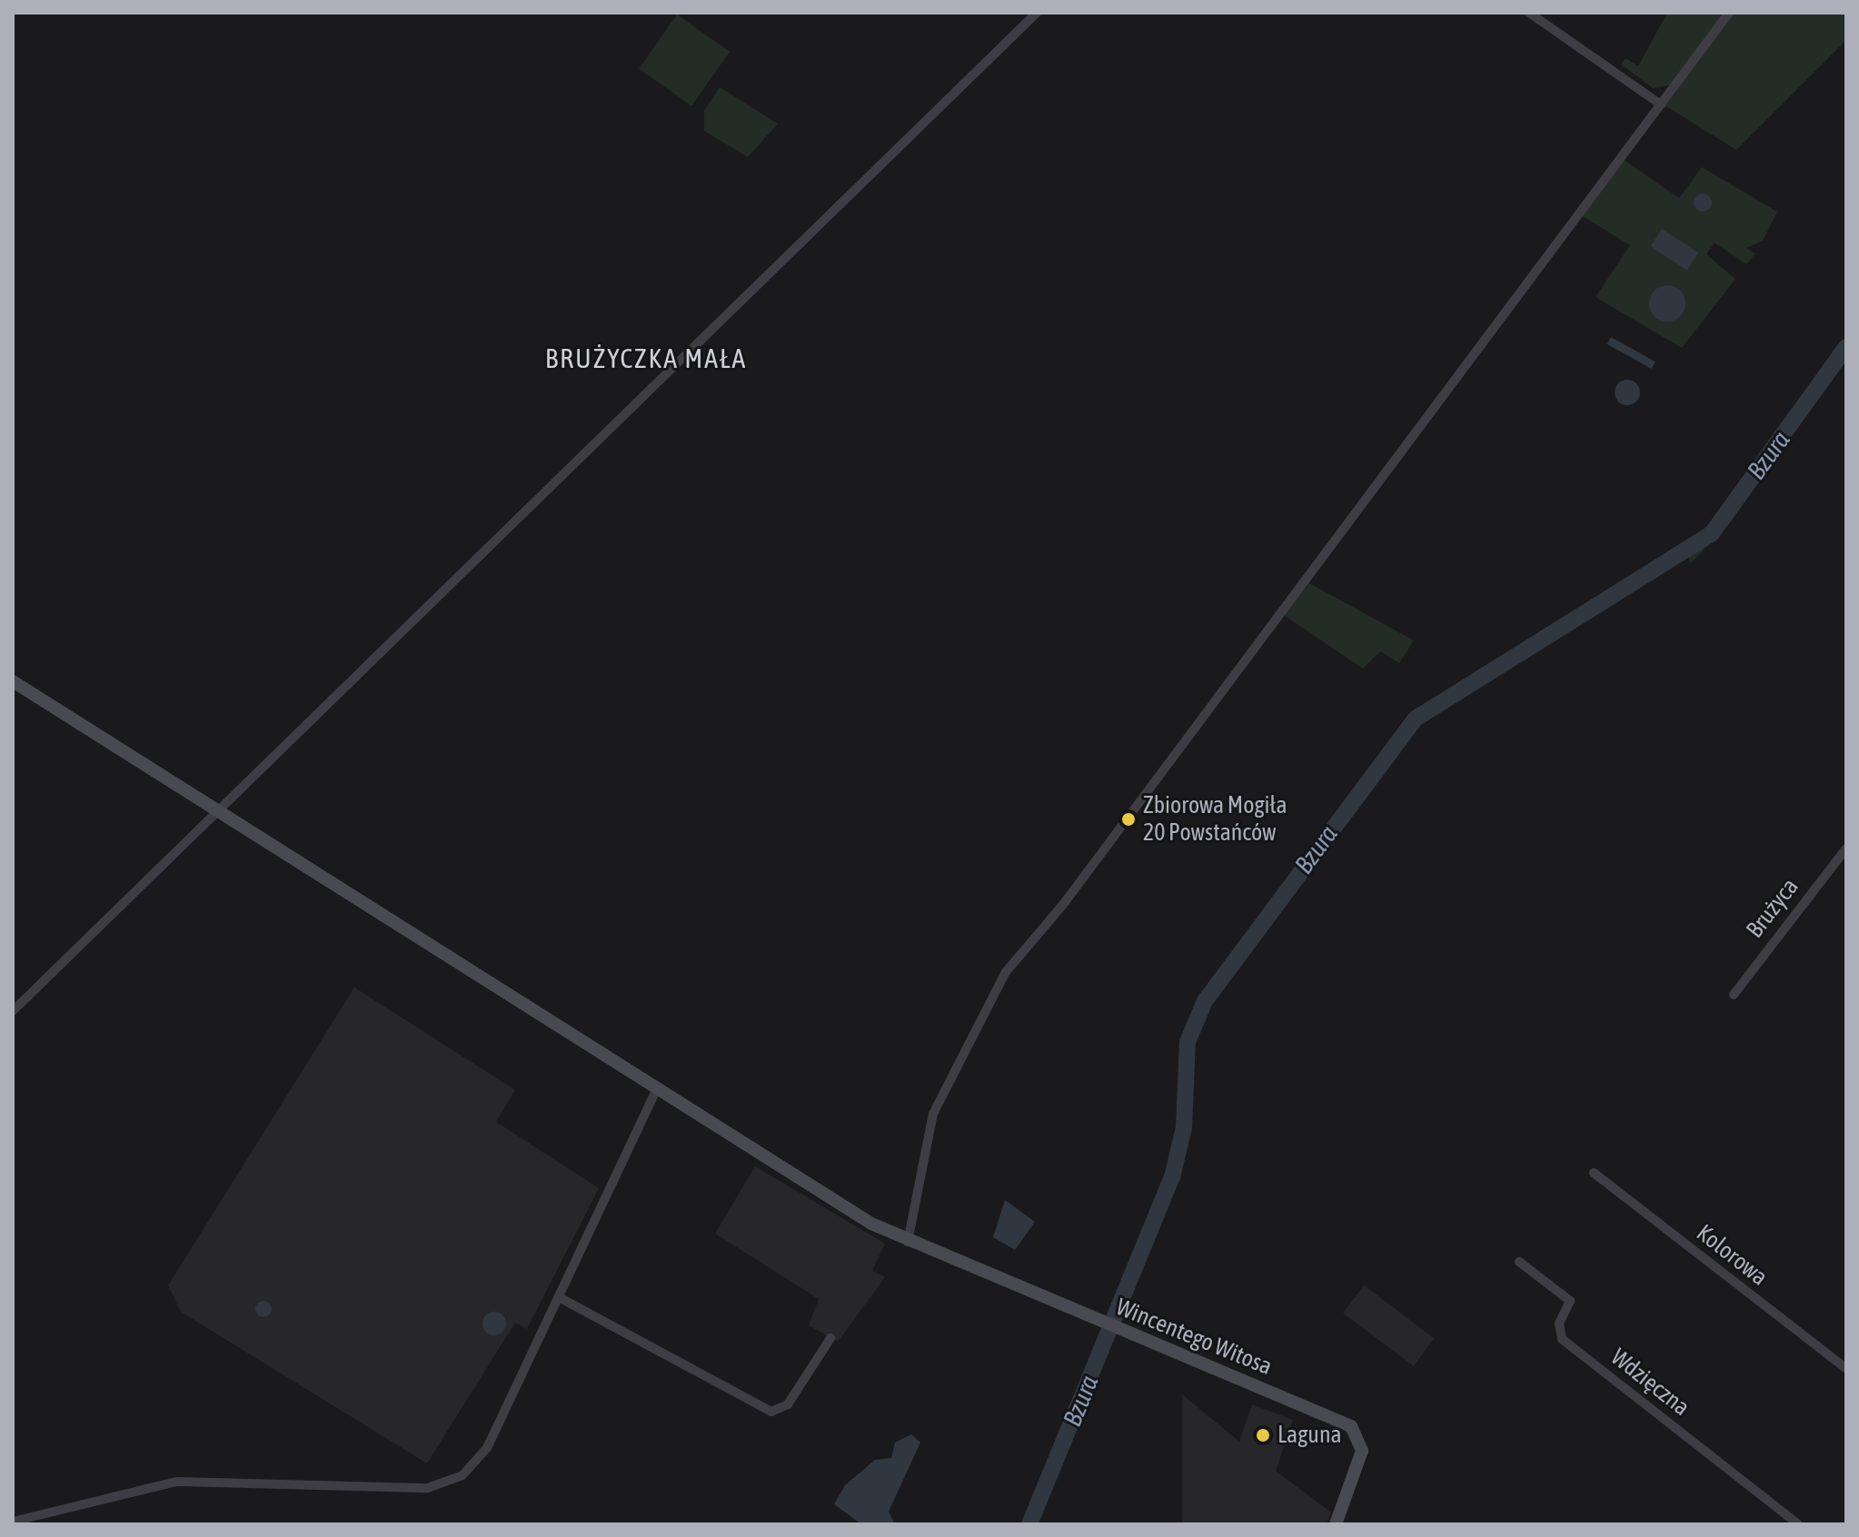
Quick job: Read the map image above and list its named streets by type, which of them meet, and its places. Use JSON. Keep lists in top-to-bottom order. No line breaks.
{"streets":{"street":["Brużyca","Kolorowa","Wincentego Witosa","Wdzięczna"]},"districts":["BRUŻYCZKA MAŁA"],"water":["Bzura"],"places":["Zbiorowa Mogiła 20 Powstańców","Laguna"]}
